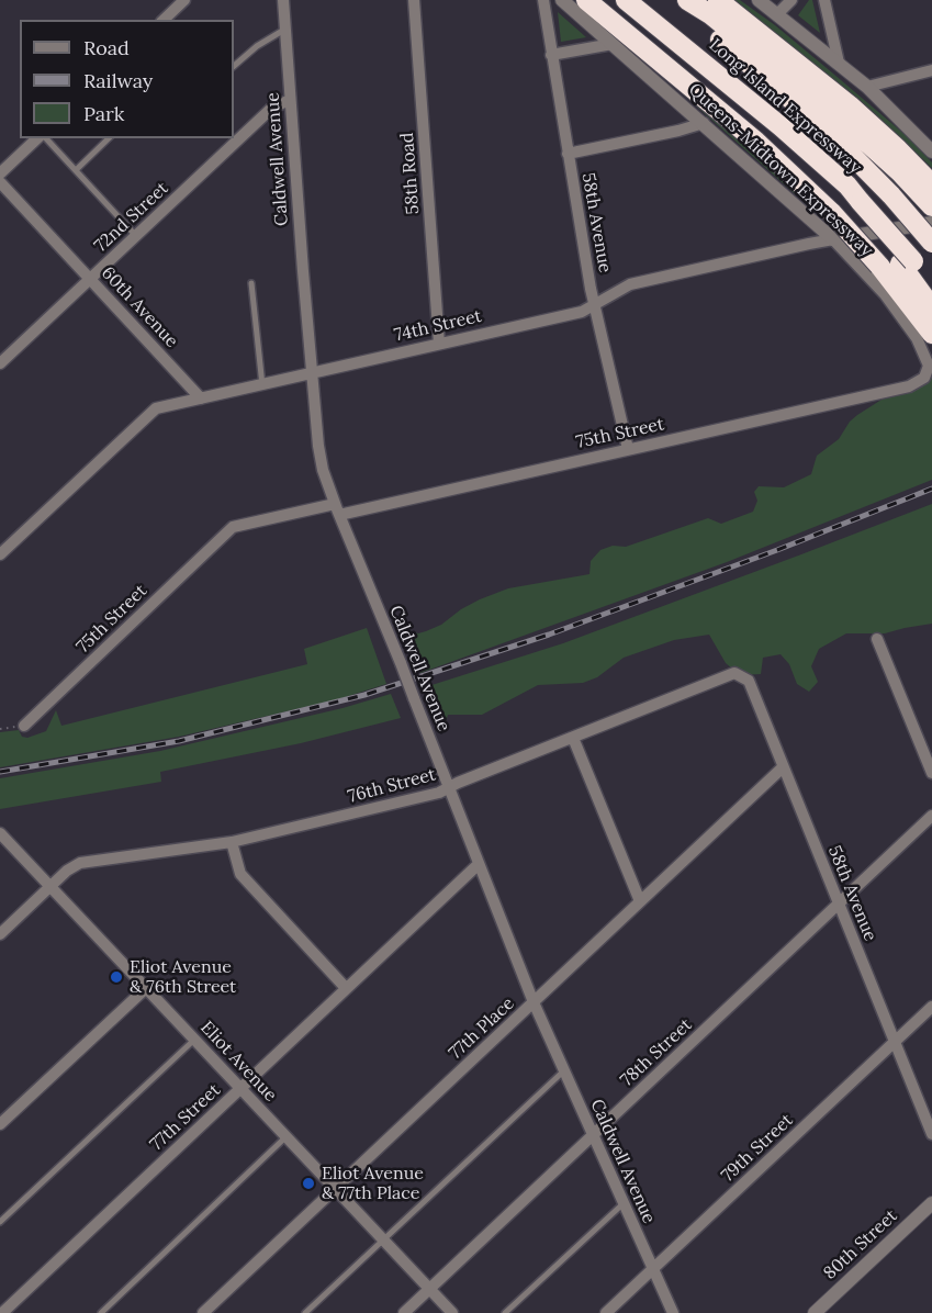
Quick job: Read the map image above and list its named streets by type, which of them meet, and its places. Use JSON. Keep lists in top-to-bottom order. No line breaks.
{"streets":{"highway":["Long Island Expressway"],"street":["Caldwell Avenue","Queens-Midtown Expressway","58th Road","72nd Street","58th Avenue","60th Avenue","74th Street","75th Street","76th Street","77th Place","78th Street","Eliot Avenue","77th Street","79th Street","80th Street"]},"crossings":[["Caldwell Avenue","72nd Street"],["Caldwell Avenue","74th Street"],["Caldwell Avenue","75th Street"],["Caldwell Avenue","76th Street"],["Caldwell Avenue","77th Place"],["Caldwell Avenue","78th Street"],["Caldwell Avenue","77th Street"],["Caldwell Avenue","79th Street"],["Queens-Midtown Expressway","74th Street"],["Queens-Midtown Expressway","75th Street"],["58th Road","74th Street"],["72nd Street","60th Avenue"],["58th Avenue","74th Street"],["58th Avenue","75th Street"],["58th Avenue","76th Street"],["58th Avenue","77th Place"],["58th Avenue","78th Street"],["58th Avenue","79th Street"],["60th Avenue","74th Street"],["76th Street","Eliot Avenue"],["77th Place","Eliot Avenue"],["78th Street","Eliot Avenue"],["Eliot Avenue","77th Street"]],"places":["Eliot Avenue & 76th Street","Eliot Avenue & 77th Place"],"legend":["Road","Railway","Park"]}
